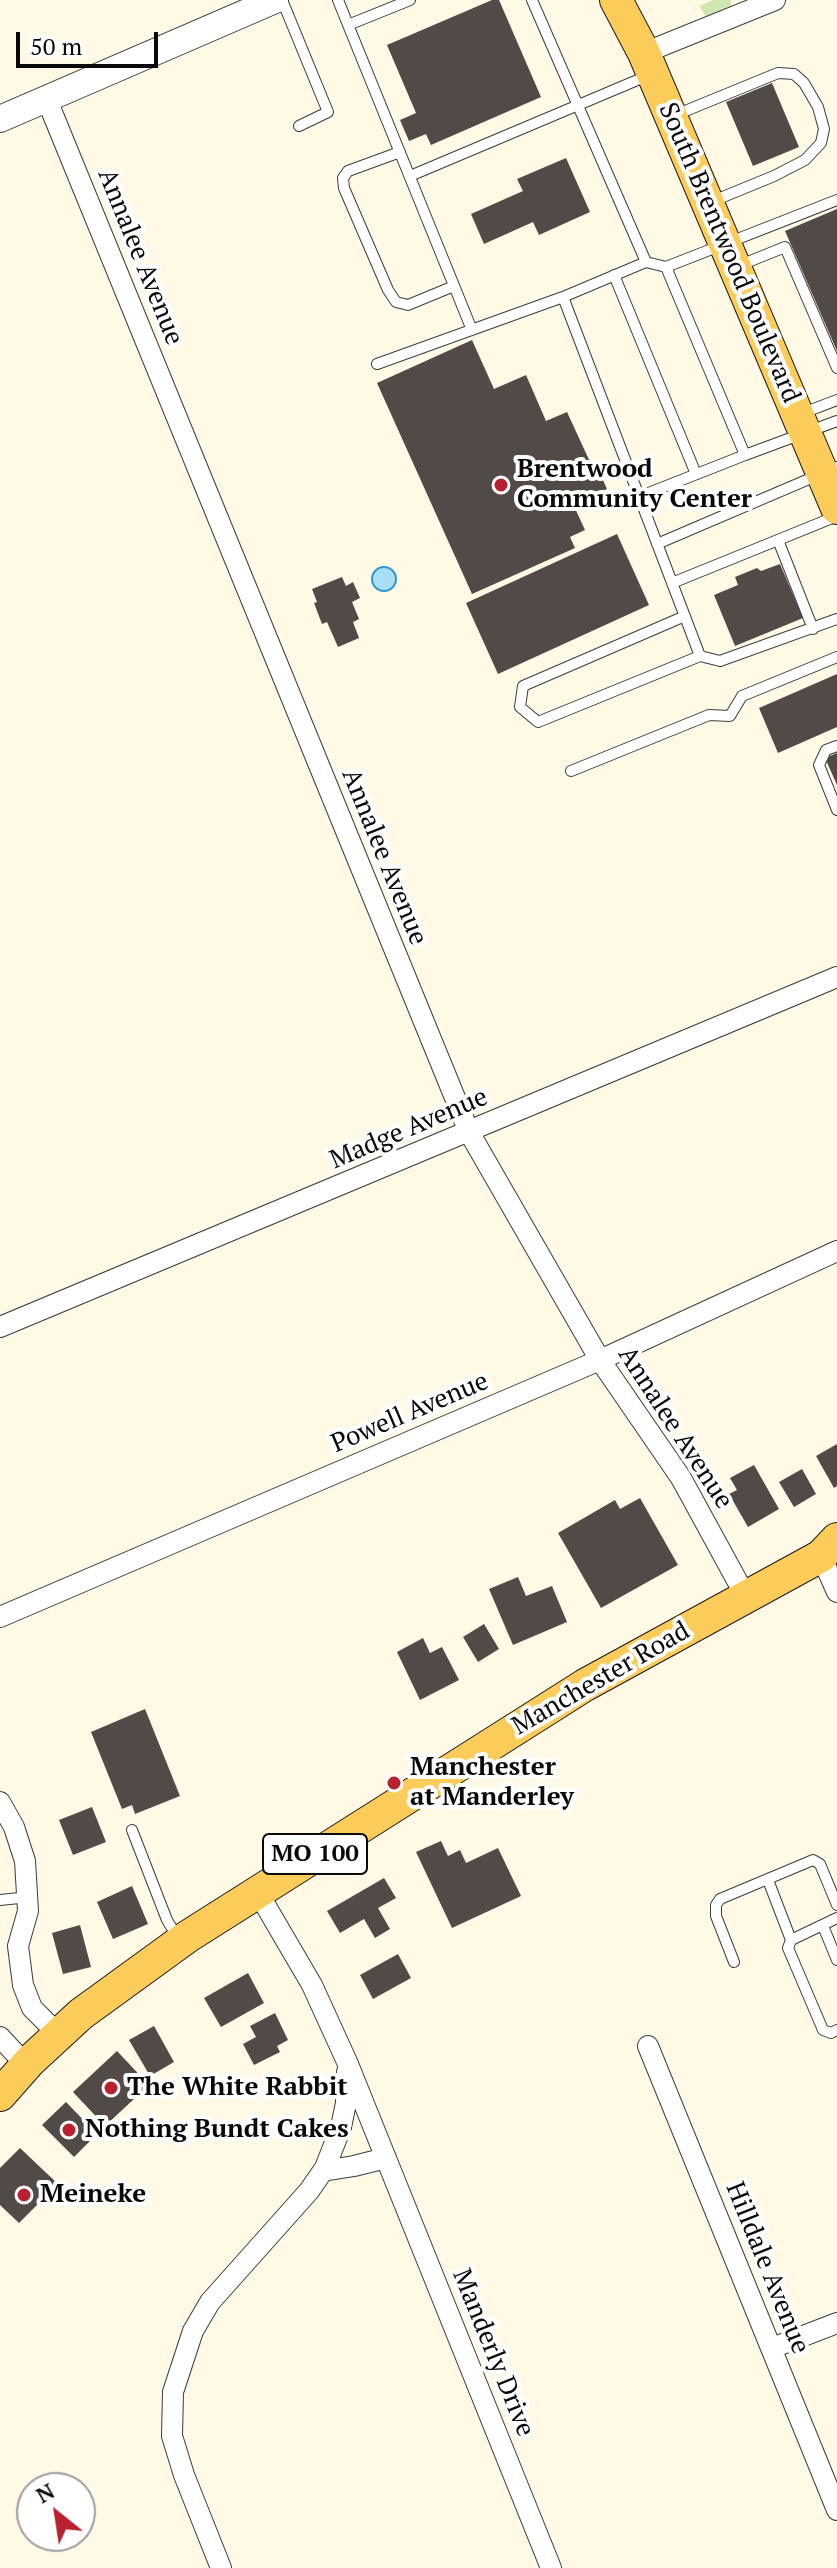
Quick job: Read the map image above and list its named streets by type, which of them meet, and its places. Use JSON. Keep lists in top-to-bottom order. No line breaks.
{"streets":{"main road":["South Brentwood Boulevard","Manchester Road","MO 100"],"street":["Annalee Avenue","Madge Avenue","Powell Avenue","Hilldale Avenue","Manderly Drive"]},"crossings":[["Annalee Avenue","Madge Avenue"],["Annalee Avenue","Powell Avenue"],["Annalee Avenue","Manchester Road"],["Manchester Road","Manderly Drive"]],"places":["Brentwood Community Center","Manchester at Manderley","The White Rabbit","Nothing Bundt Cakes","Meineke"],"scale_bar":"50 m","north":"top left"}
